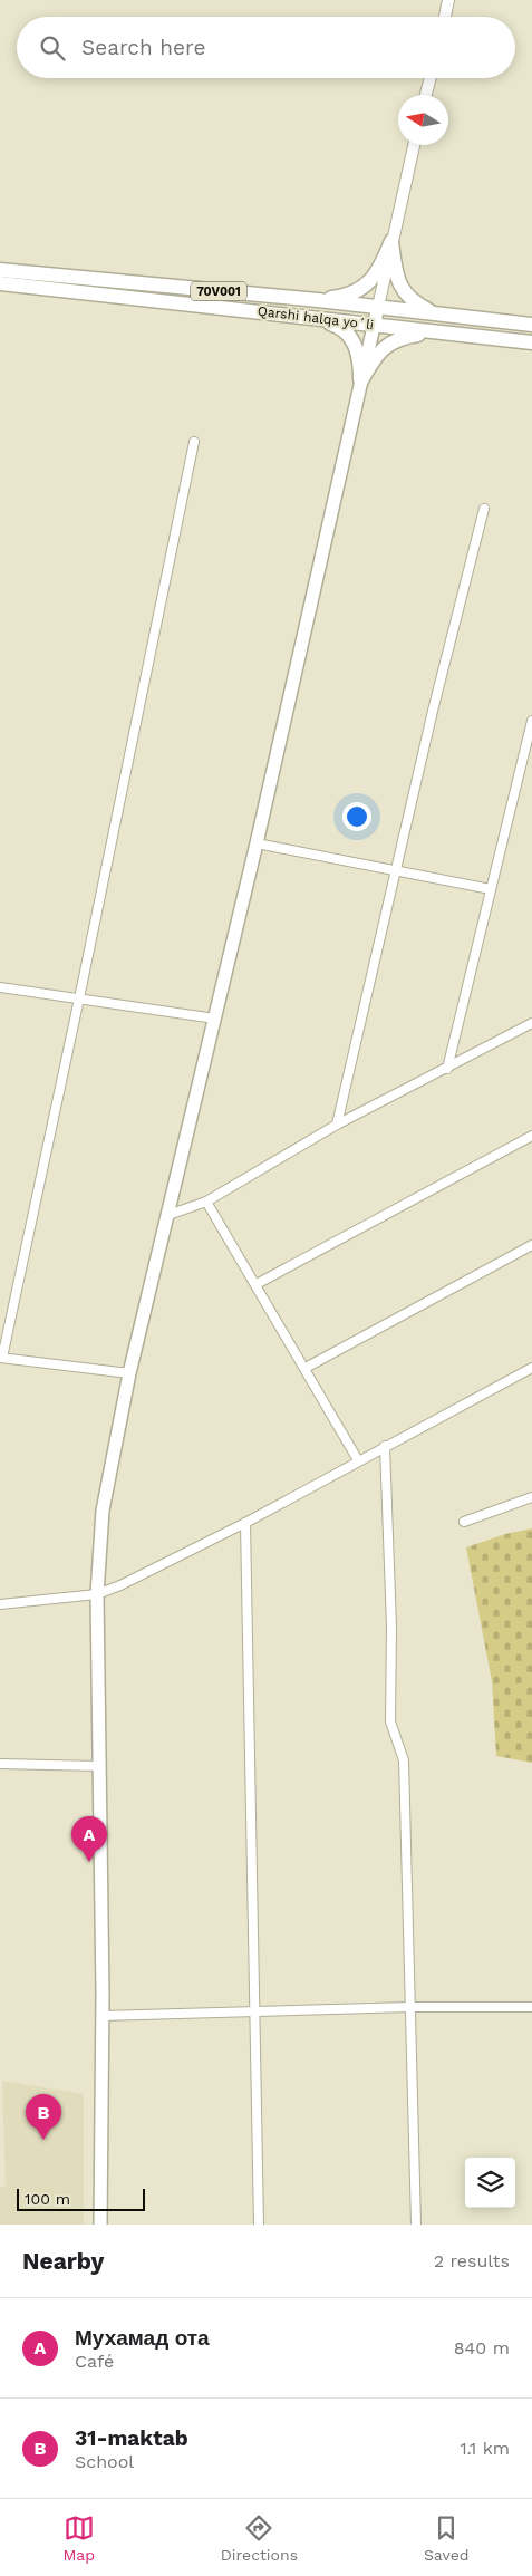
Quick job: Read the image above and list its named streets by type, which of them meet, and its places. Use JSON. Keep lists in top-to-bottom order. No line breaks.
{"streets":{"highway":["70V001","Qarshi halqa yoʻli"]},"scale_bar":"100 m","north":"left","page":{"search":"Search here","pins":["A","B"],"scale":"100 m","heading":["Nearby","2 results"],"list":[{"mark":"A","name":"Мухамад ота","note":"Café","value":"840 m"},{"mark":"B","name":"31-maktab","note":"School","value":"1.1 km"}],"nav":["Map","Directions","Saved"]}}
